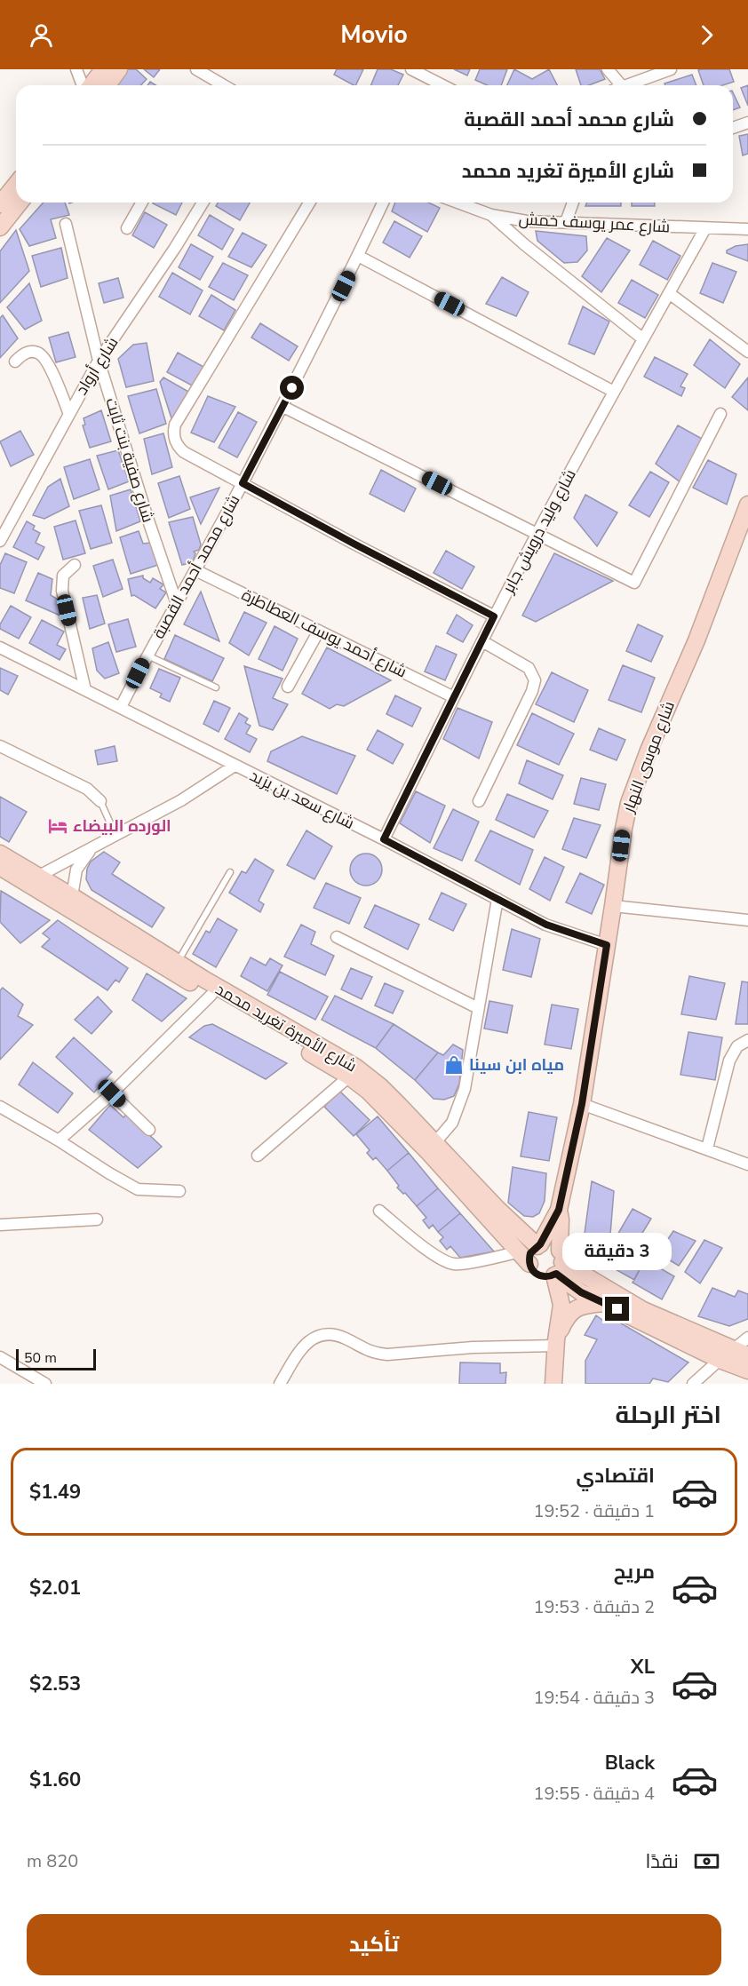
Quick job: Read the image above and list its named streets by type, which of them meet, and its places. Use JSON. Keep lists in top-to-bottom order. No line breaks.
{"streets":{"street":["شارع عمر يوسف خمش","شارع أرواد","شارع صفية بنت ثابت","شارع وليد درويش جابر","شارع محمد أحمد القصبة","شارع أحمد يوسف العطاطرة","شارع موسى النهار","شارع سعد بن يزيد","شارع الأميرة تغريد محمد"]},"crossings":[["شارع عمر يوسف خمش","شارع وليد درويش جابر"],["شارع أرواد","شارع صفية بنت ثابت"],["شارع صفية بنت ثابت","شارع محمد أحمد القصبة"],["شارع وليد درويش جابر","شارع أحمد يوسف العطاطرة"],["شارع وليد درويش جابر","شارع سعد بن يزيد"],["شارع محمد أحمد القصبة","شارع أحمد يوسف العطاطرة"],["شارع محمد أحمد القصبة","شارع سعد بن يزيد"],["شارع موسى النهار","شارع سعد بن يزيد"],["شارع موسى النهار","شارع الأميرة تغريد محمد"]],"places":{"hotel":["الورده البيضاء"],"shop":["مياه ابن سينا"]},"scale_bar":"50 m","page":{"header":"Movio","banner":["شارع محمد أحمد القصبة","شارع الأميرة تغريد محمد"],"bubble":"3 دقيقة","scale":"50 m","heading":"اختر الرحلة","list":[{"name":"اقتصادي","note":"1 دقيقة · 19:52","value":"$1.49"},{"name":"مريح","note":"2 دقيقة · 19:53","value":"$2.01"},{"name":"XL","note":"3 دقيقة · 19:54","value":"$2.53"},{"name":"Black","note":"4 دقيقة · 19:55","value":"$1.60"}],"pay":["نقدًا","820 m"],"buttons":"تأكيد"}}
